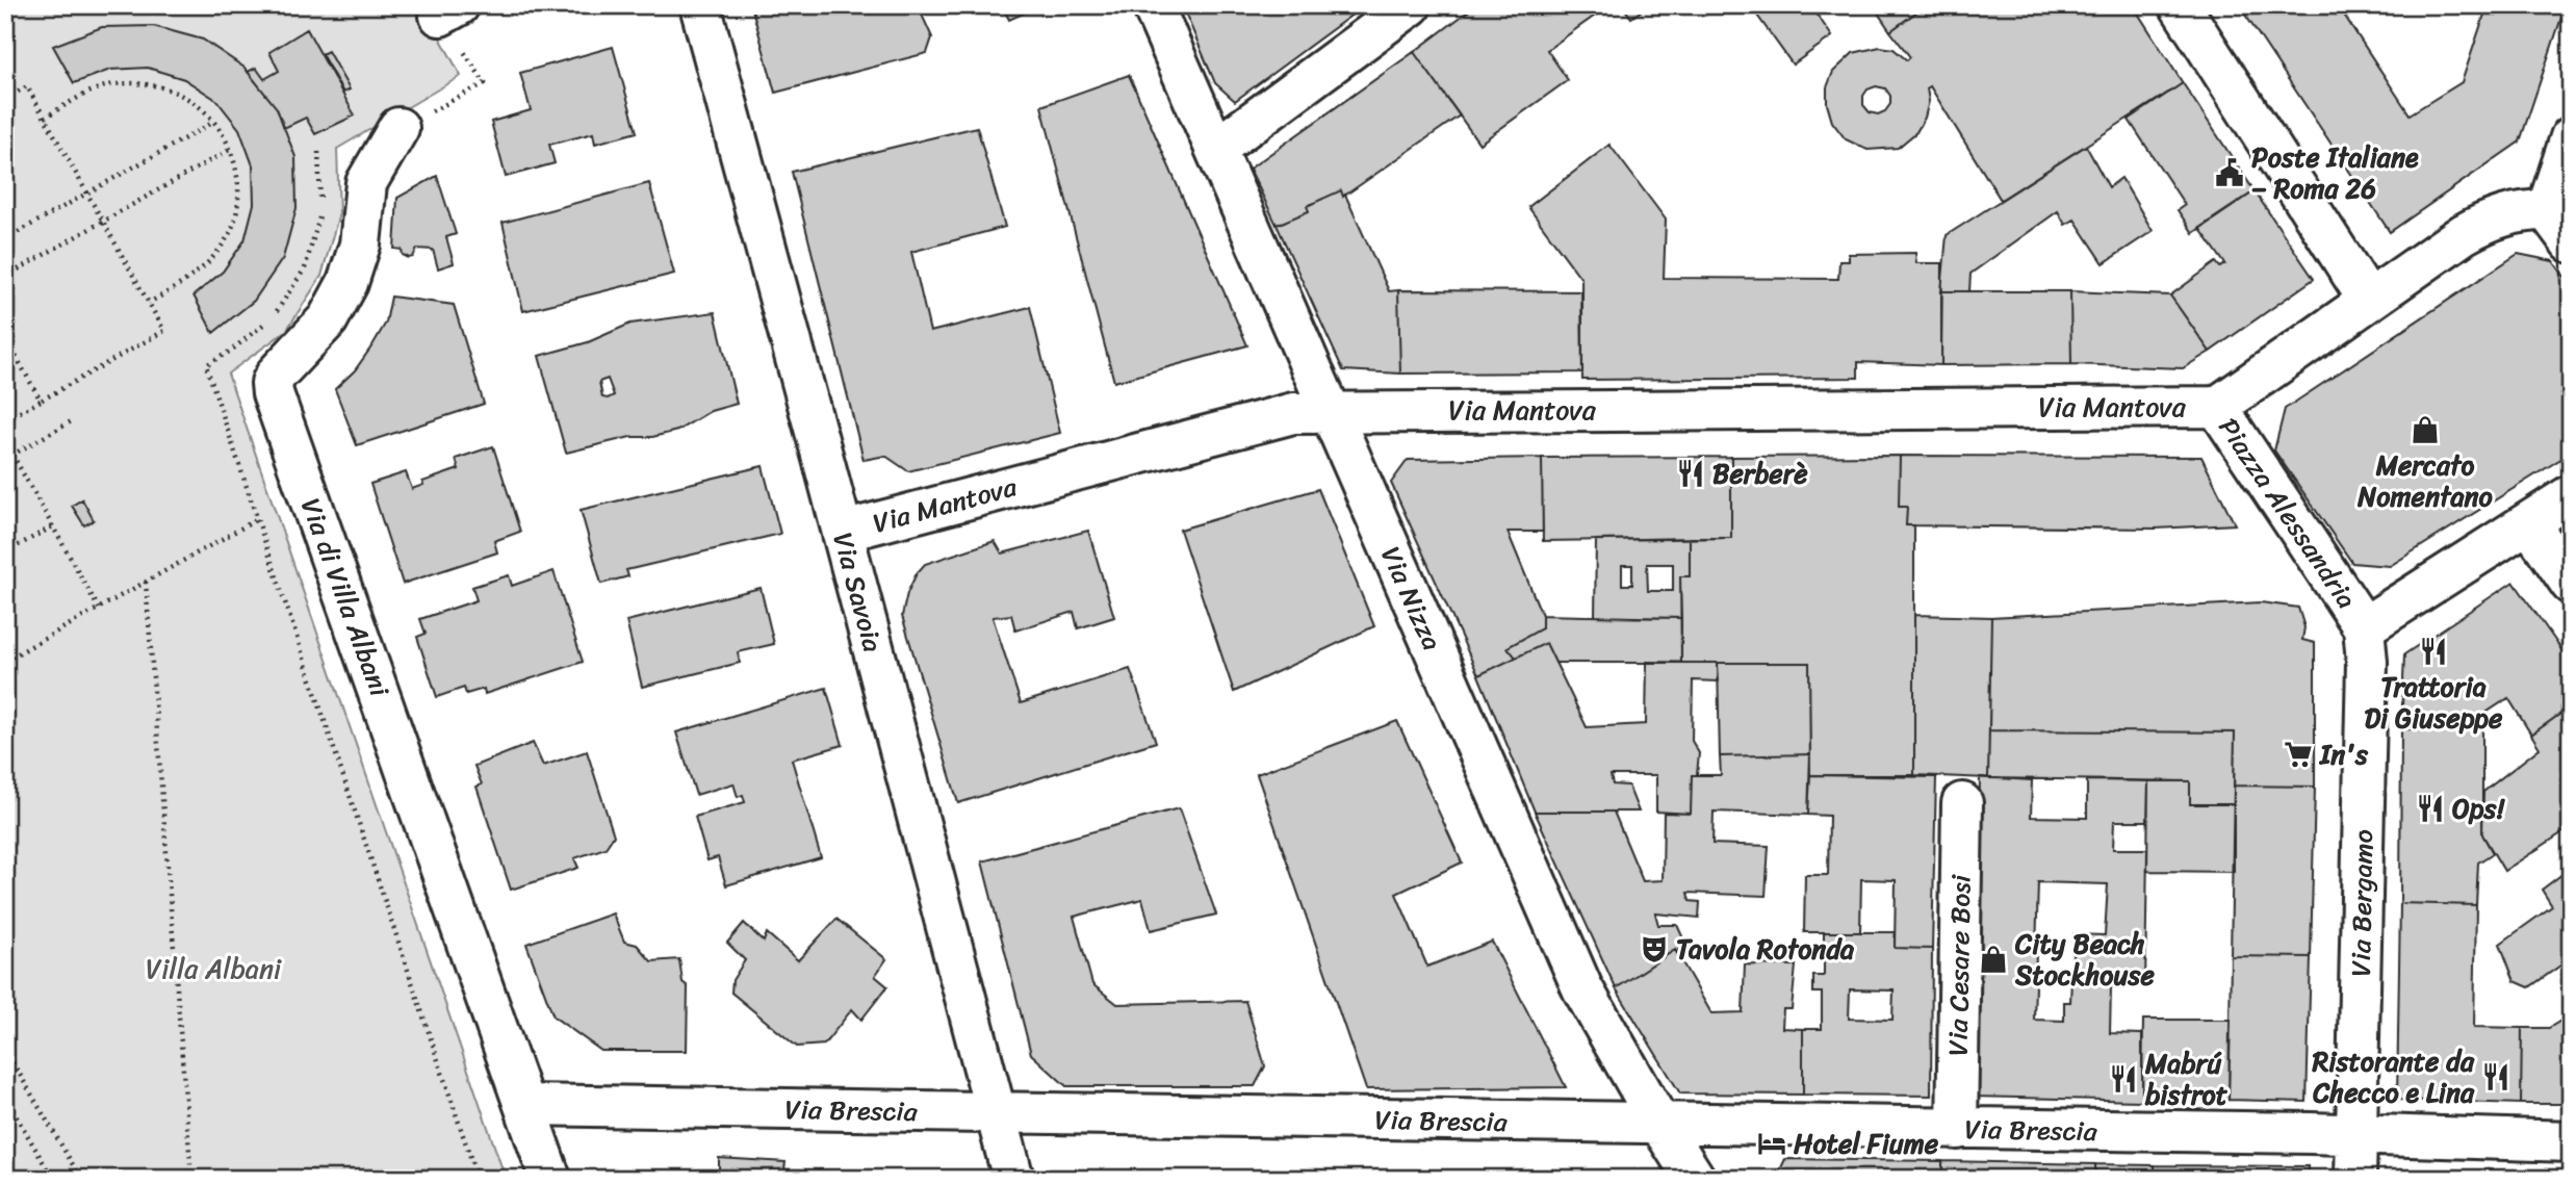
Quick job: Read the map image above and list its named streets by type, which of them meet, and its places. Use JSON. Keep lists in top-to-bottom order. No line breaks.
{"streets":{"street":["Via Mantova","Piazza Alessandria","Via Savoia","Via di Villa Albani","Via Nizza","Via Bergamo","Via Cesare Bosi","Via Brescia"]},"crossings":[["Via Mantova","Piazza Alessandria"],["Via Mantova","Via Savoia"],["Via Mantova","Via Nizza"],["Piazza Alessandria","Via Bergamo"],["Via Savoia","Via Brescia"],["Via di Villa Albani","Via Brescia"],["Via Nizza","Via Brescia"],["Via Bergamo","Via Brescia"],["Via Cesare Bosi","Via Brescia"]],"parks":["Villa Albani"],"places":{"public building":["Poste Italiane – Roma 26"],"shop":["Mercato Nomentano","City Beach Stockhouse"],"restaurant":["Berberè","Trattoria Di Giuseppe","Ops!","Ristorante da Checco e Lina","Mabrú bistrot"],"supermarket":["In's"],"theatre":["Tavola Rotonda"],"hotel":["Hotel Fiume"]}}
